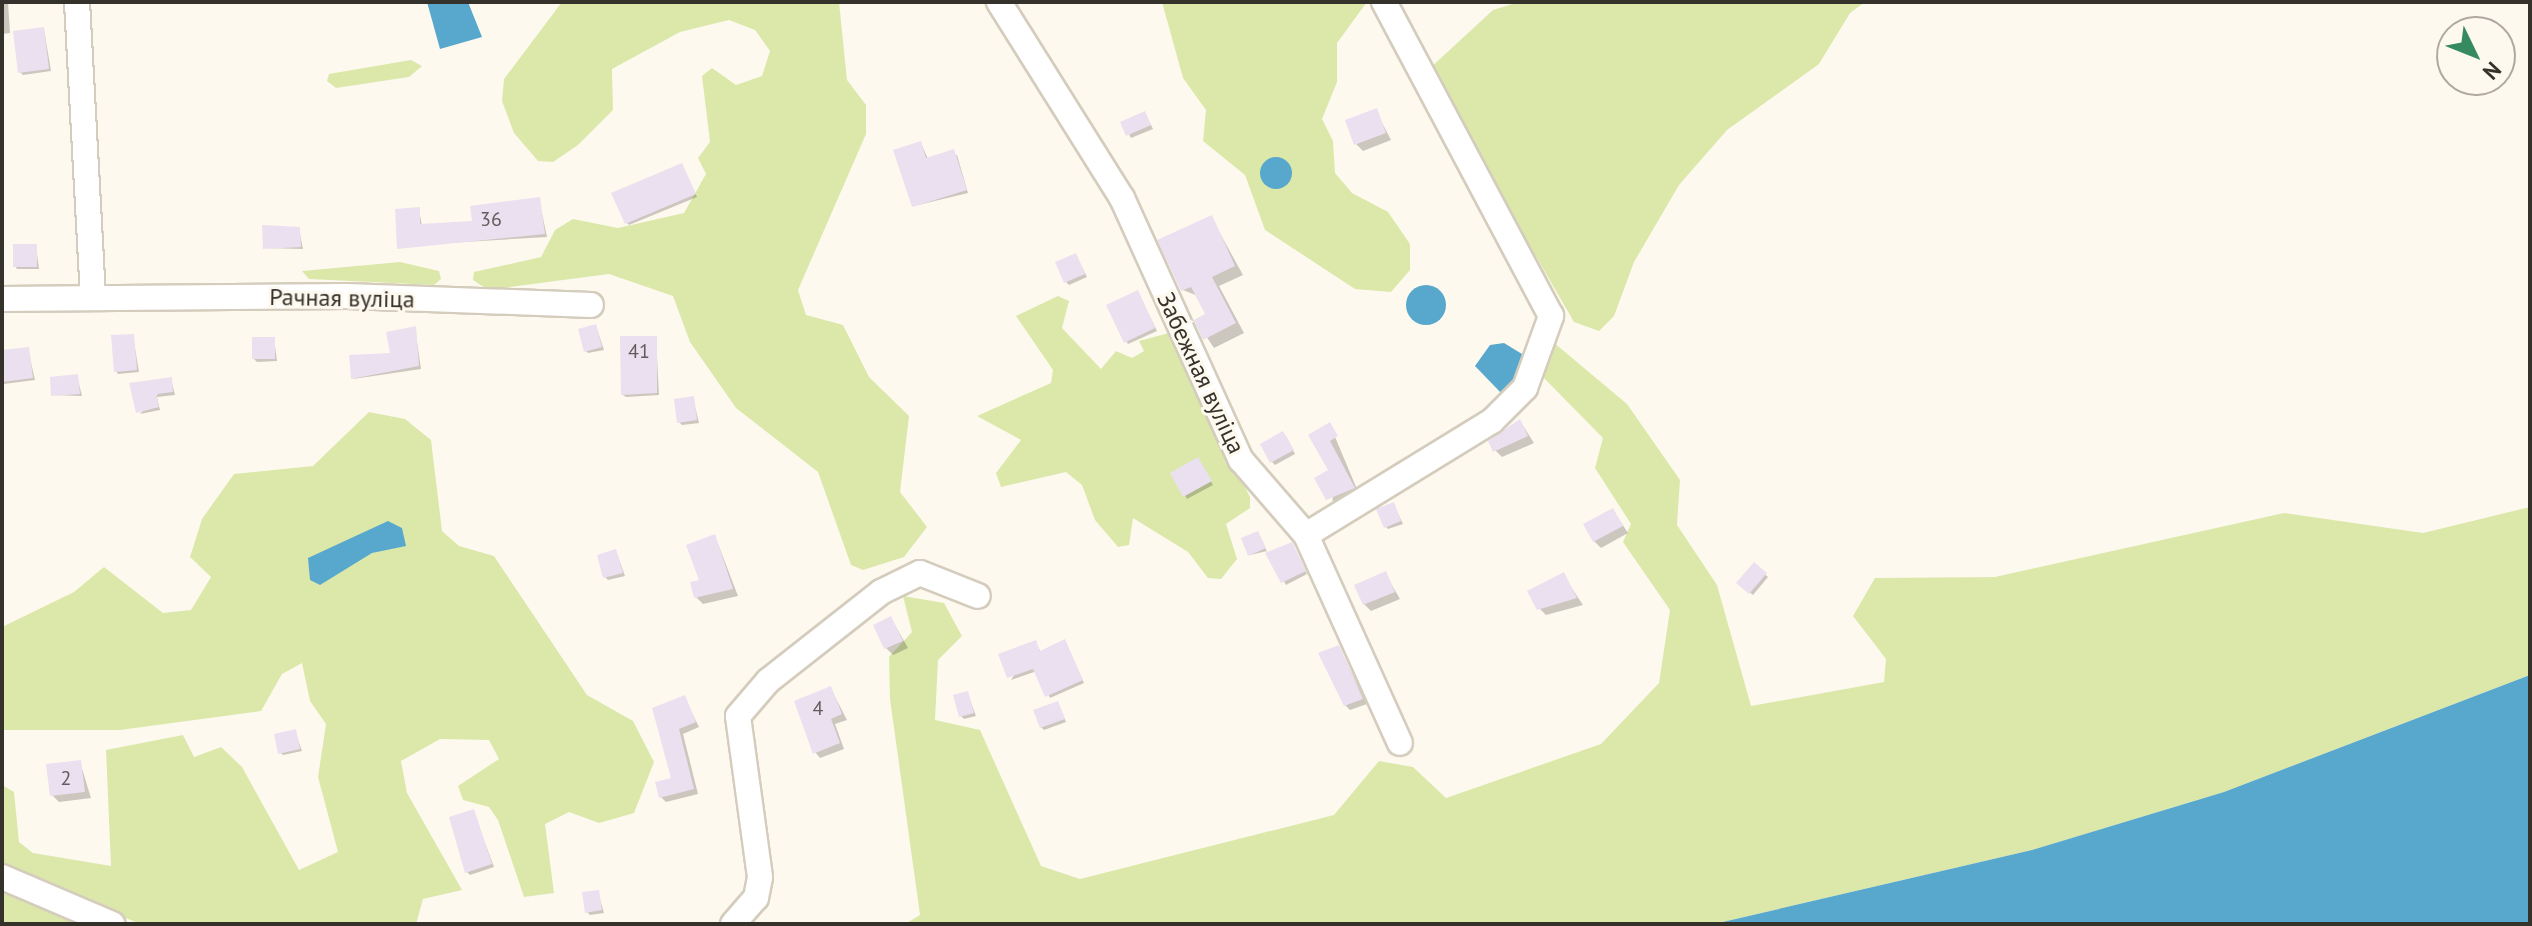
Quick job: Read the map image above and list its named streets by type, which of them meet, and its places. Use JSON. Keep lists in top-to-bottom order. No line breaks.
{"streets":{"street":["Рачная вуліца","Забежная вуліца"]},"house_numbers":["36","41","4","2"],"north":"bottom right"}
